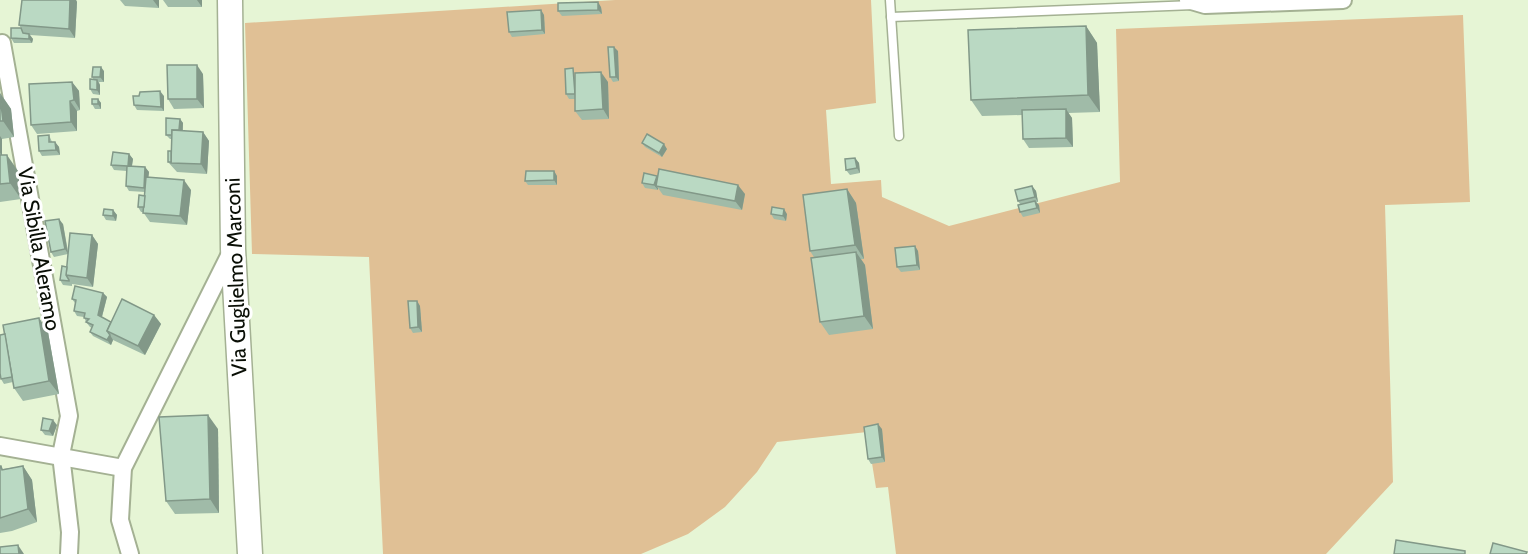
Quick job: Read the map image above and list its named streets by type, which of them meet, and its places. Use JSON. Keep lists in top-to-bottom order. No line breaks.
{"streets":{"street":["Via Sibilla Aleramo","Via Guglielmo Marconi"]}}
